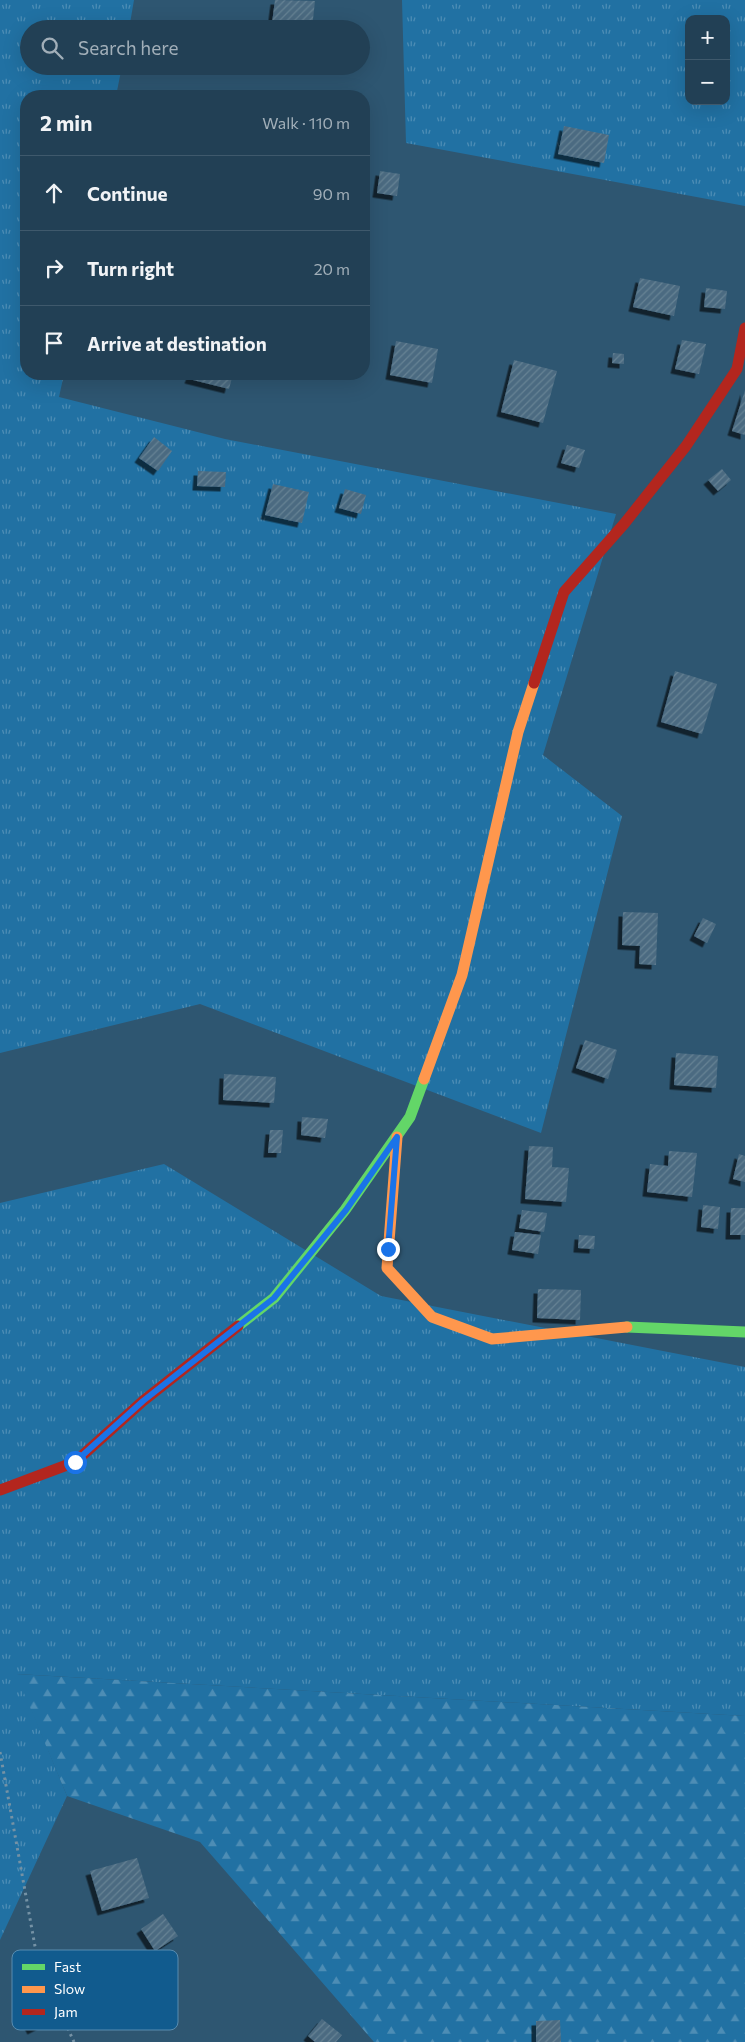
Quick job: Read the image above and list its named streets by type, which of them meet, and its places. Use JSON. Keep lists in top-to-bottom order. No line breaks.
{"legend":["Fast","Slow","Jam"],"page":{"map_buttons":["+","−"],"search":"Search here","heading":["2 min","Walk · 110 m"],"list":[["Continue","90 m"],["Turn right","20 m"],"Arrive at destination"]}}
